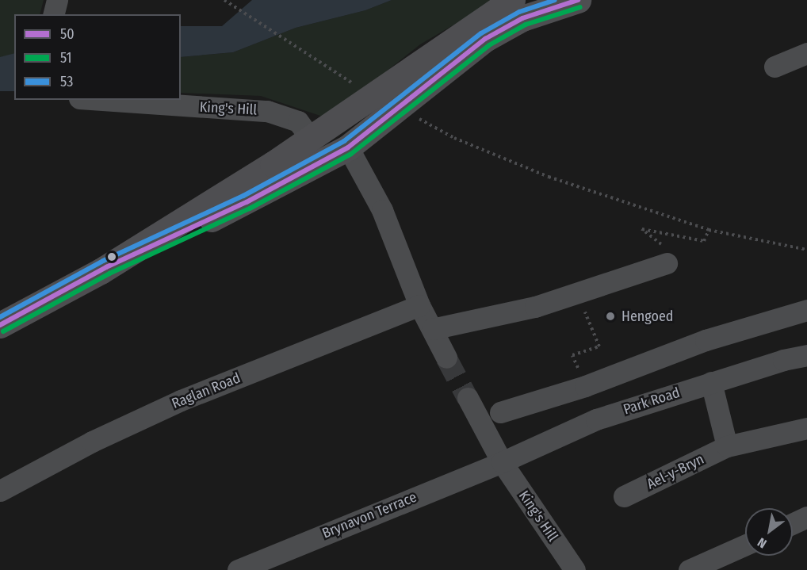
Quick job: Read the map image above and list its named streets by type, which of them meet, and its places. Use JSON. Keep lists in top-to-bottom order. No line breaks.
{"streets":{"street":["King's Hill","Raglan Road","Park Road","Ael-y-Bryn","Brynavon Terrace"]},"crossings":[["King's Hill","Park Road"],["King's Hill","Brynavon Terrace"],["Park Road","Brynavon Terrace"]],"places":["Hengoed"],"lines":["transit line 50","transit line 53","transit line 51"],"legend":["50","51","53"],"north":"bottom left"}
